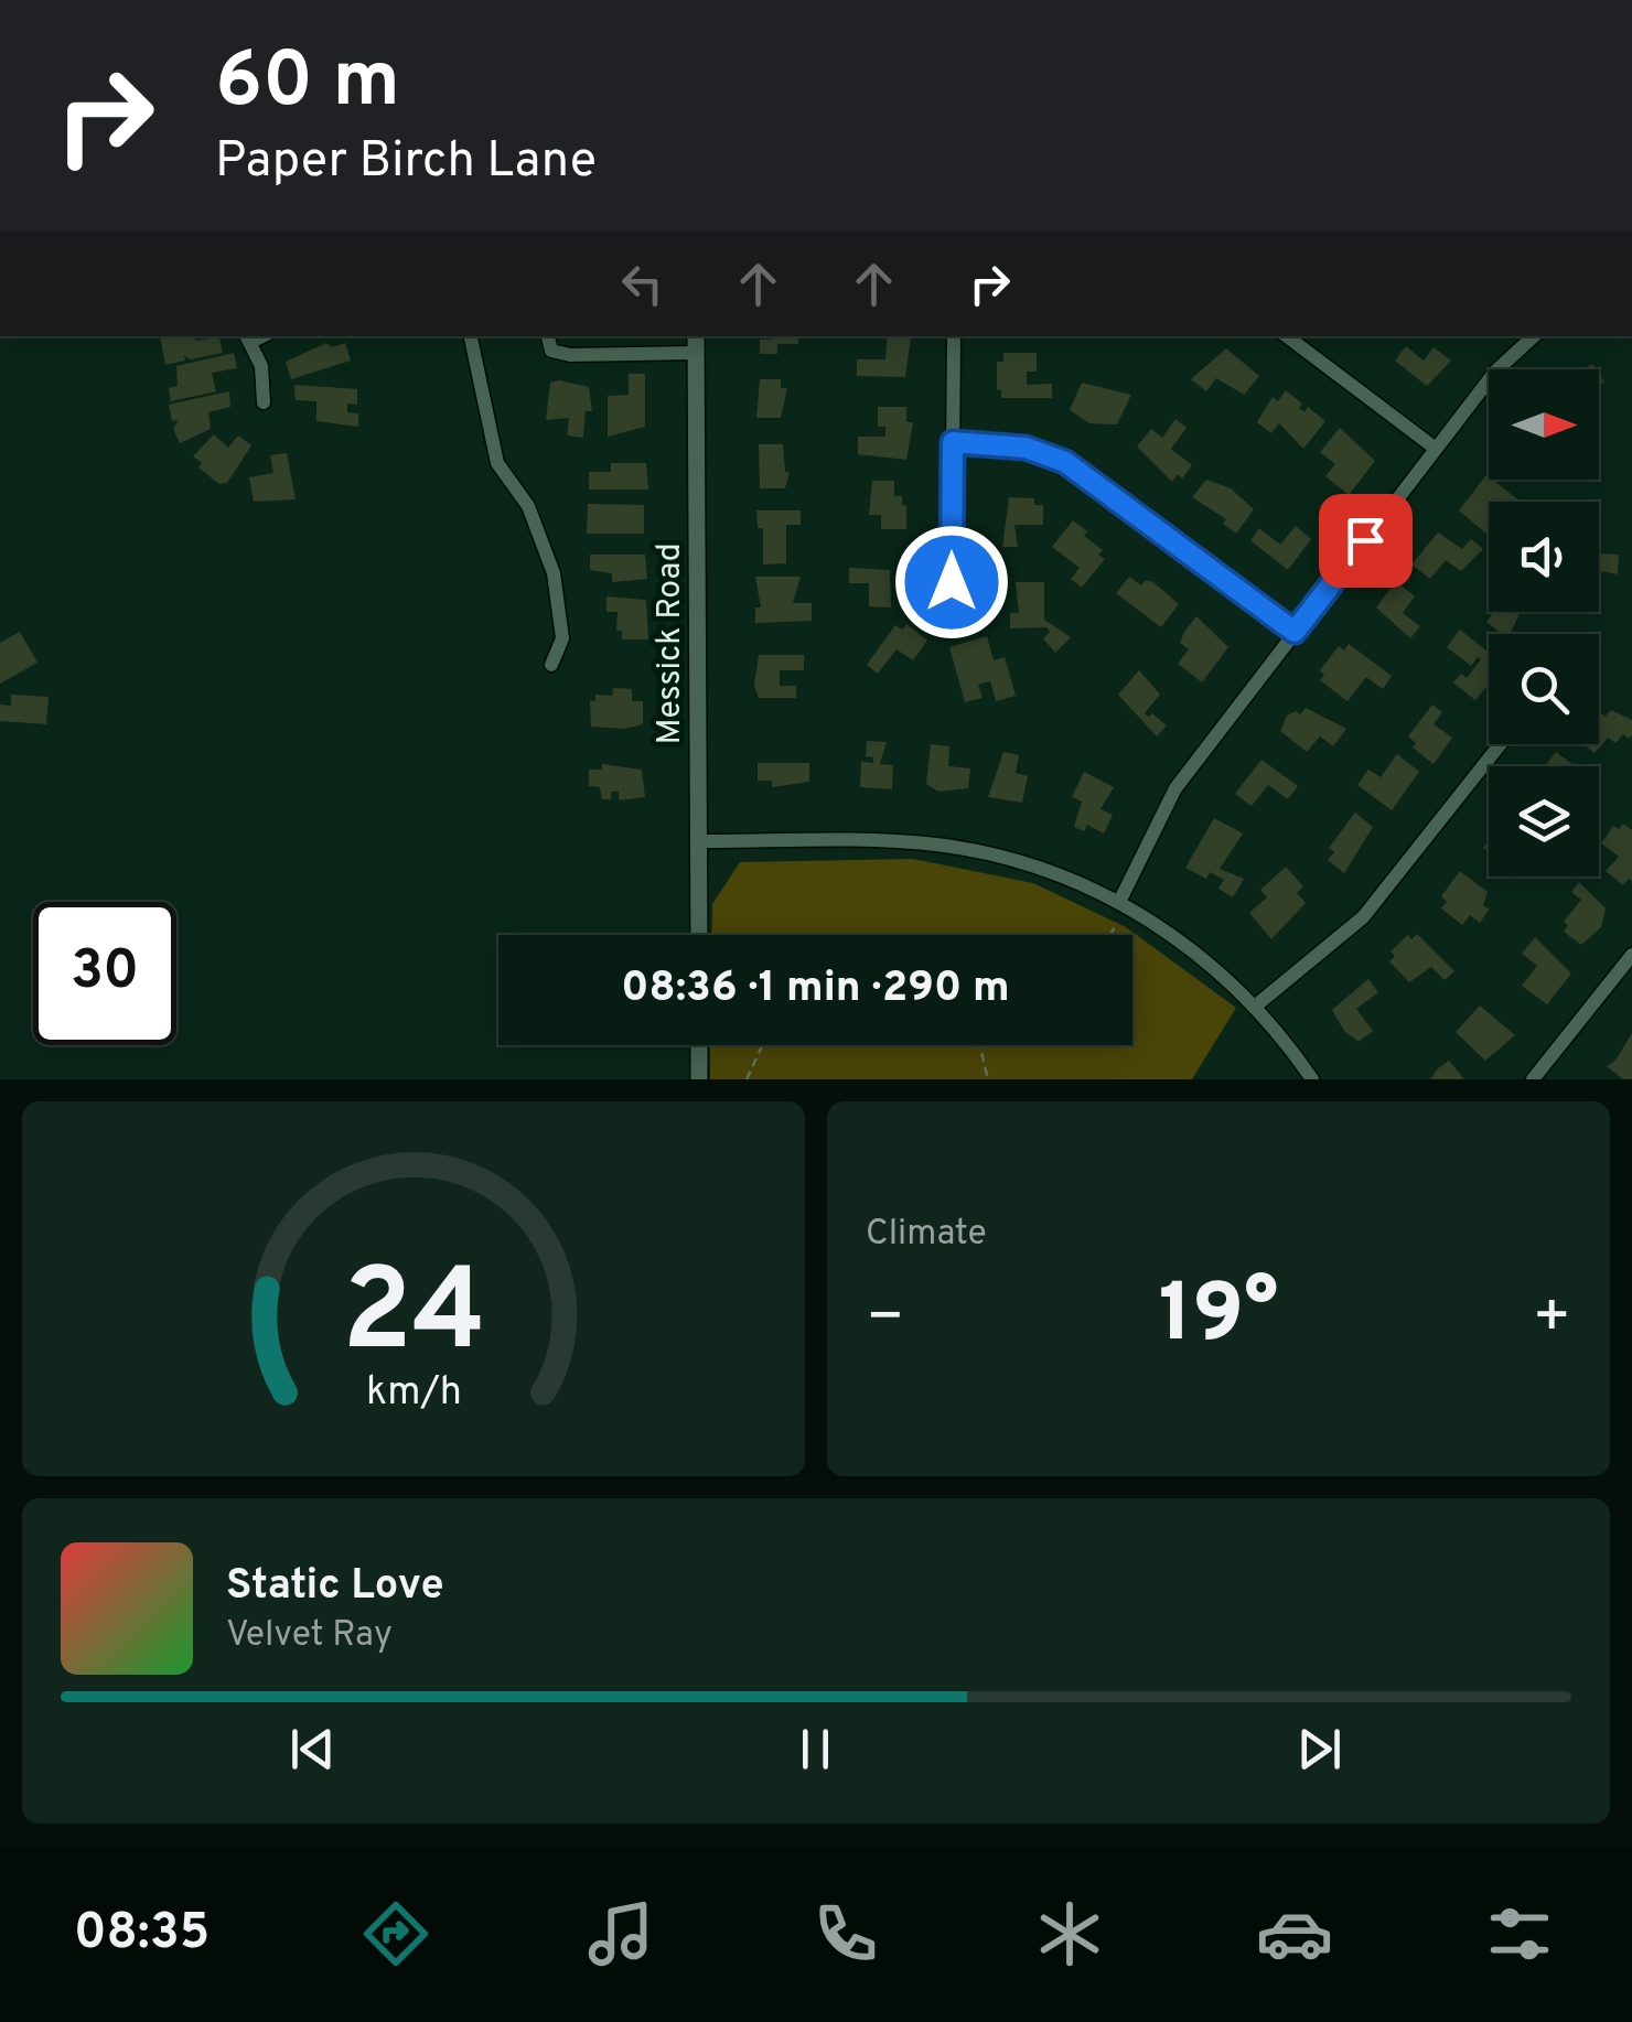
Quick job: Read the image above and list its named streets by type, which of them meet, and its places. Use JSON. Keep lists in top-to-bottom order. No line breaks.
{"streets":{"street":["Messick Road"]},"north":"right","page":{"turn":["60 m","Paper Birch Lane"],"limit":"30","trip":"08:36 · 1 min · 290 m","tile":"Climate","heat":["−","19°","+"],"song":["Static Love","Velvet Ray"],"tabs":"08:35","gauge":["24","km/h"]}}
